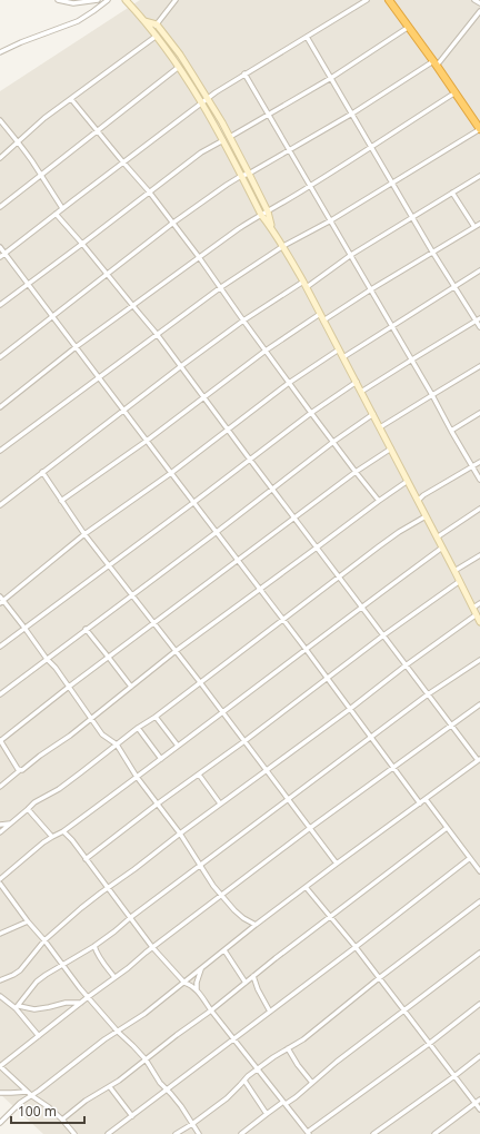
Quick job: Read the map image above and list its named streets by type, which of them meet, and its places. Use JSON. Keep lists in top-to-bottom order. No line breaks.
{"scale_bar":"100 m"}
